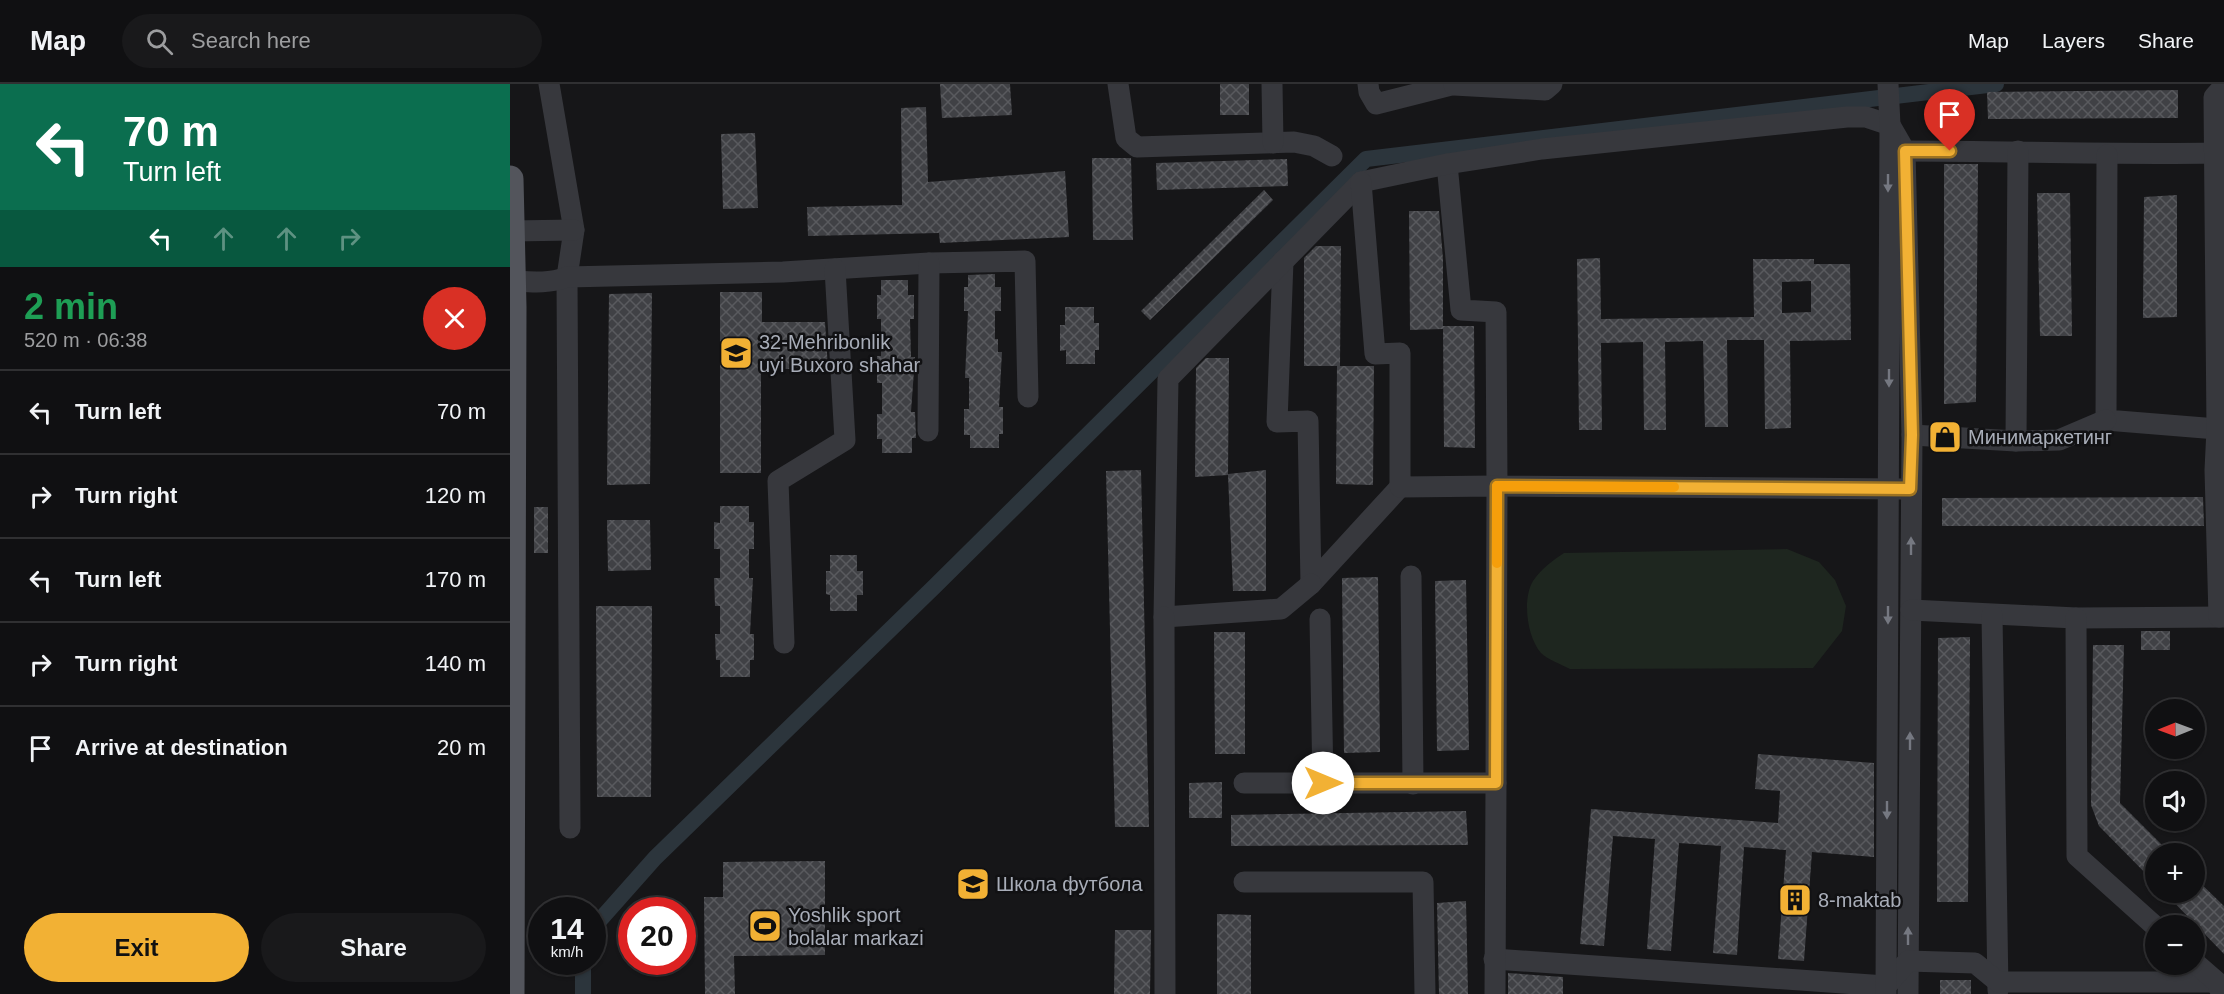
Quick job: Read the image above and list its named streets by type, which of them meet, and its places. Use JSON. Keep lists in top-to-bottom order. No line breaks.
{"places":{"school or university":["32-Mehribonlik uyi Buxoro shahar","Школа футбола"],"shop":["Минимаркетинг"],"building":["8-maktab"],"sports":["Yoshlik sport bolalar markazi"]},"north":"left","page":{"header":"Map","search":"Search here","nav":["Map","Layers","Share"],"turn":["70 m","Turn left"],"heading":["2 min","520 m · 06:38"],"list":[{"name":"Turn left","value":"70 m"},{"name":"Turn right","value":"120 m"},{"name":"Turn left","value":"170 m"},{"name":"Turn right","value":"140 m"},{"name":"Arrive at destination","value":"20 m"}],"map_buttons":["+","−"],"speed":"14 km/h","limit":"20","buttons":["Exit","Share"]}}
